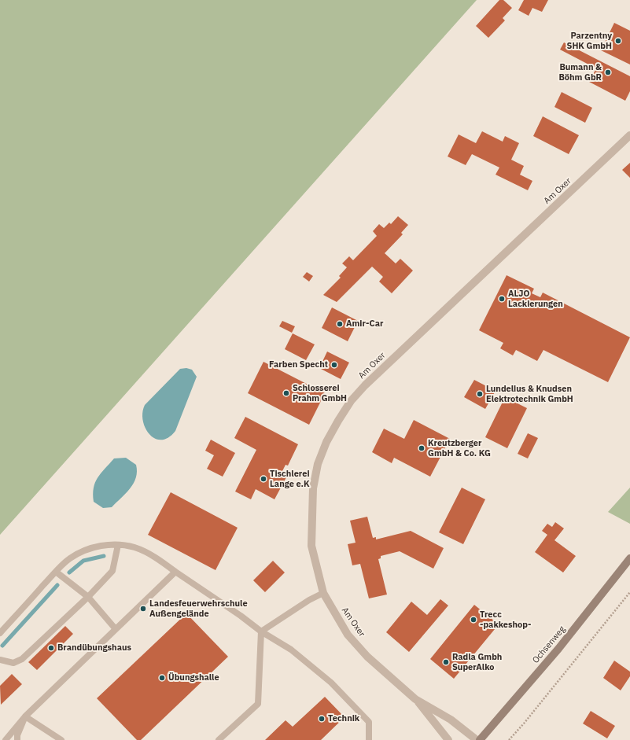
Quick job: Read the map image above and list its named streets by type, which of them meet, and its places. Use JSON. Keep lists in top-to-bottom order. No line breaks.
{"streets":{"main road":["Ochsenweg"],"street":["Am Oxer"]},"places":["Parzentny SHK GmbH","Bumann & Böhm GbR","ALJO Lackierungen","Amir-Car","Farben Specht","Schlosserei Prahm GmbH","Lundelius & Knudsen Elektrotechnik GmbH","Kreutzberger GmbH & Co. KG","Tischlerei Lange e.K","Landesfeuerwehrschule Außengelände","Trecc -pakkeshop-","Brandübungshaus","Radla Gmbh SuperAlko","Übungshalle","Technik"]}
